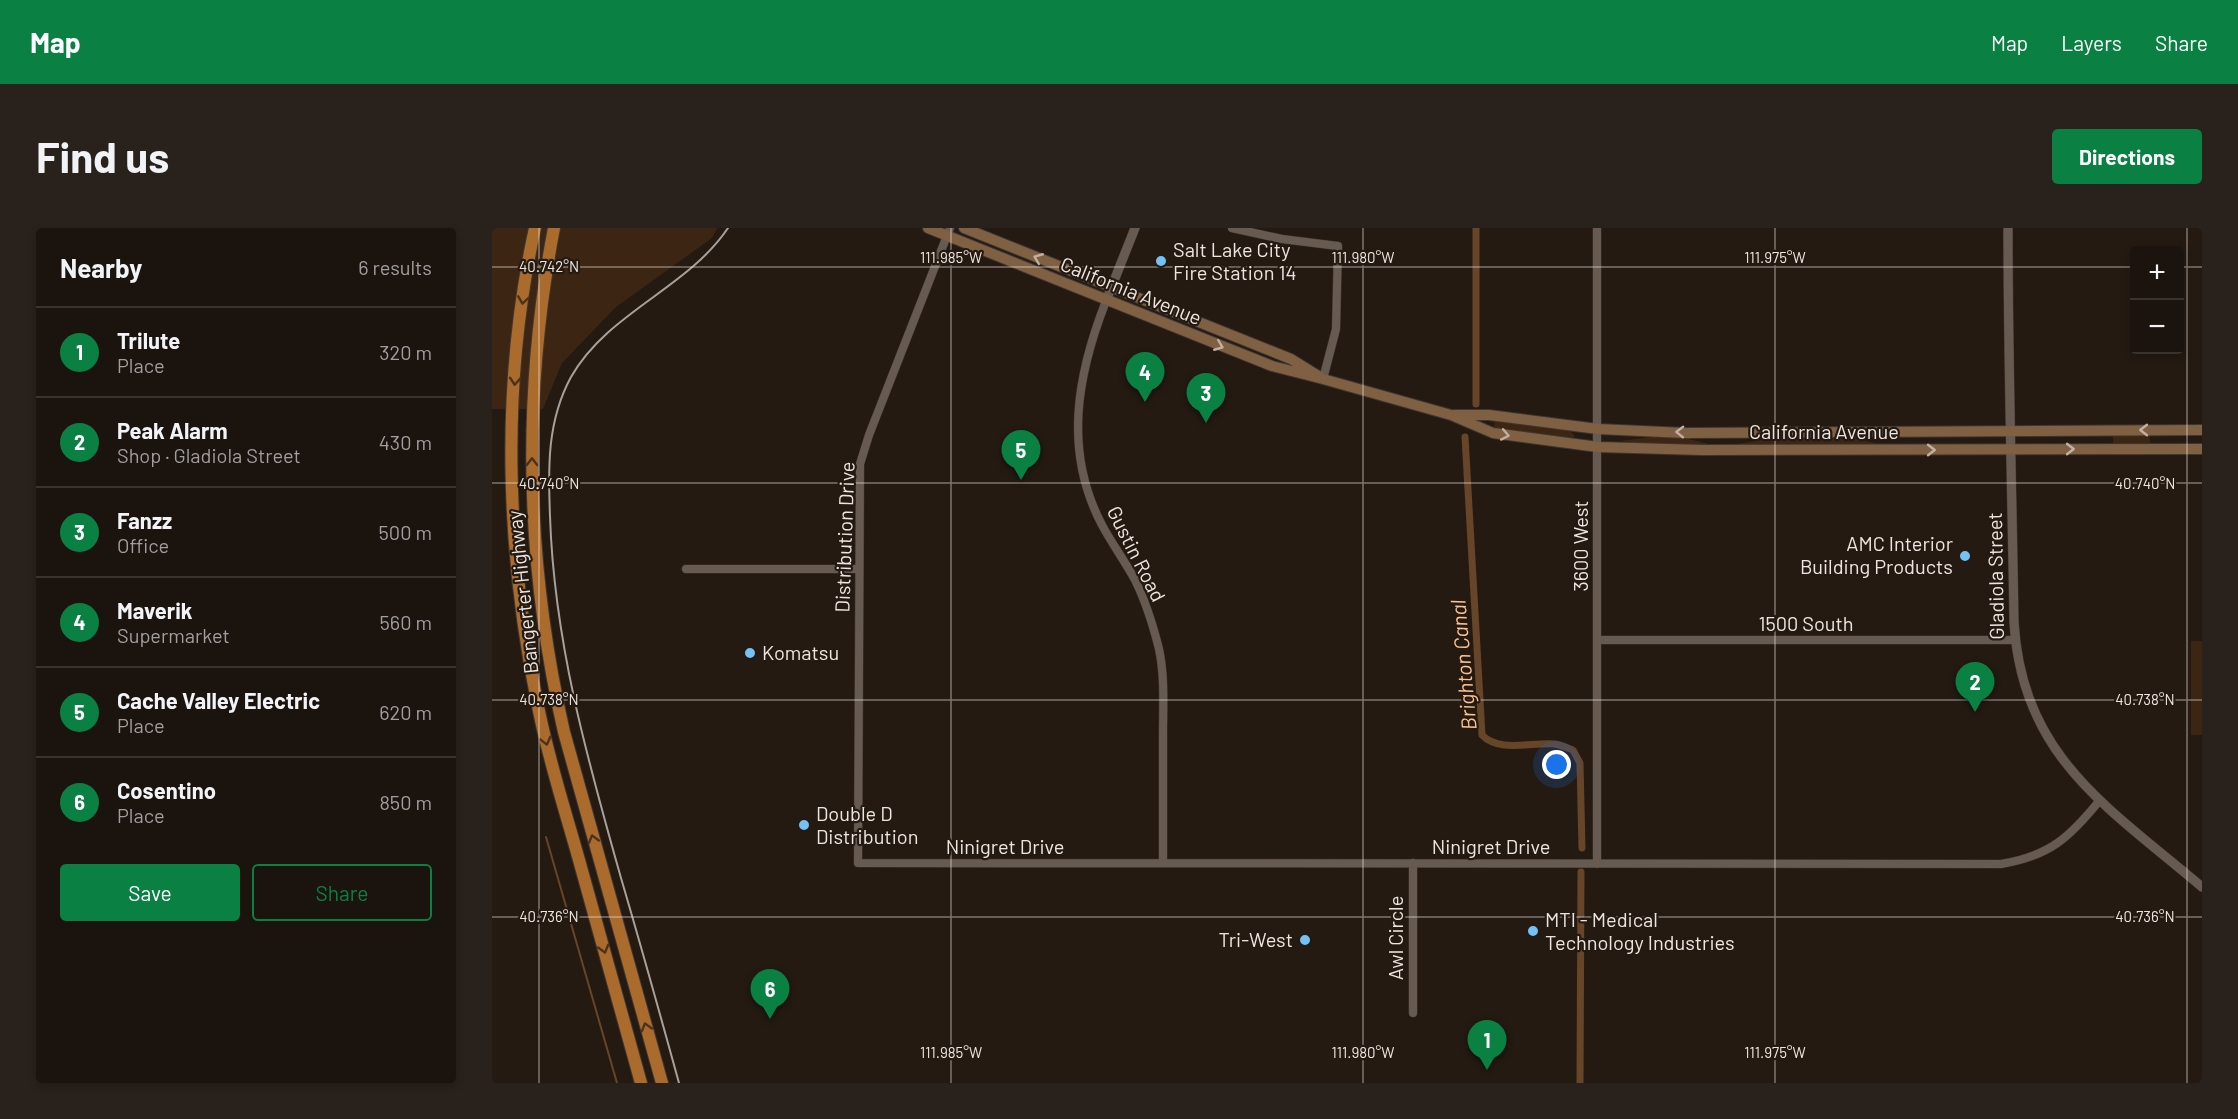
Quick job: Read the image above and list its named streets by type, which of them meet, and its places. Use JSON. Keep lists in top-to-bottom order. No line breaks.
{"streets":{"highway":["Bangerter Highway"],"main road":["California Avenue"],"street":["Distribution Drive","3600 West","Gustin Road","Gladiola Street","1500 South","Ninigret Drive","Awl Circle"]},"crossings":[["California Avenue","Distribution Drive"],["California Avenue","3600 West"],["California Avenue","Gustin Road"],["California Avenue","Gladiola Street"],["Distribution Drive","Ninigret Drive"],["3600 West","1500 South"],["3600 West","Ninigret Drive"],["Gustin Road","Ninigret Drive"],["Gladiola Street","1500 South"],["Gladiola Street","Ninigret Drive"],["Ninigret Drive","Awl Circle"]],"water":["Brighton Canal"],"places":["Salt Lake City Fire Station 14","AMC Interior Building Products","Komatsu","Double D Distribution","MTI - Medical Technology Industries","Tri-West"],"page":{"header":"Map","nav":["Map","Layers","Share"],"buttons":["Directions",["Save","Share"]],"title":"Find us","heading":["Nearby","6 results"],"map_buttons":["+","−"],"list":[{"mark":"1","name":"Trilute","note":"Place","value":"320 m"},{"mark":"2","name":"Peak Alarm","note":"Shop · Gladiola Street","value":"430 m"},{"mark":"3","name":"Fanzz","note":"Office","value":"500 m"},{"mark":"4","name":"Maverik","note":"Supermarket","value":"560 m"},{"mark":"5","name":"Cache Valley Electric","note":"Place","value":"620 m"},{"mark":"6","name":"Cosentino","note":"Place","value":"850 m"}],"pins":["4","3","5","2","6","1"]},"coordinates":["111.985°W","111.980°W","111.975°W","40.742°N","40.740°N","40.738°N","40.736°N"]}
